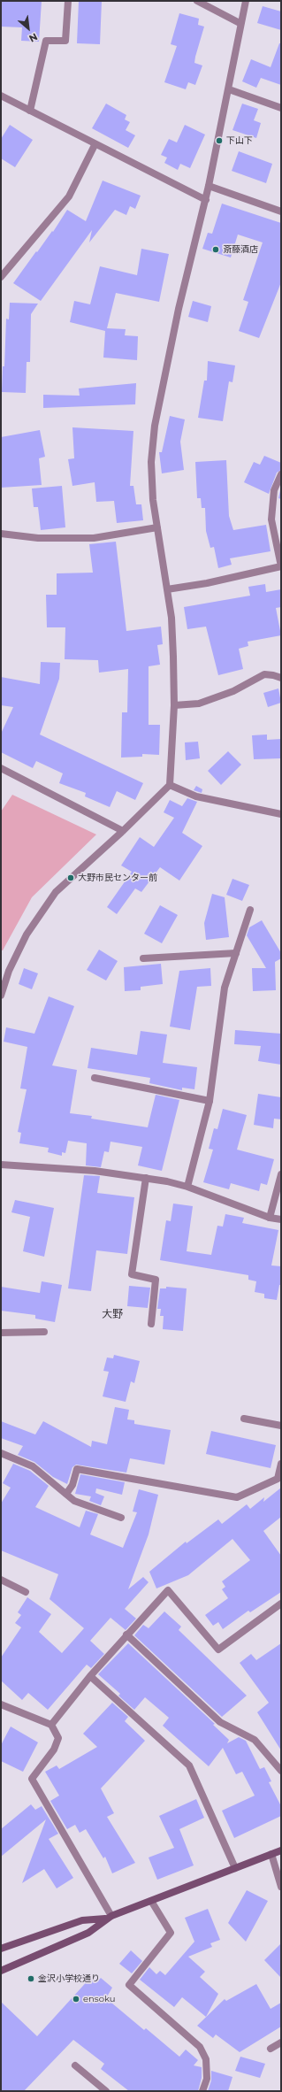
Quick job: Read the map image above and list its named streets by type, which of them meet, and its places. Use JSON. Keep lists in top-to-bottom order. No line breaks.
{"districts":["大野"],"places":["下山下","斎藤酒店","大野市民センター前","金沢小学校通り","ensoku"],"north":"bottom right"}
